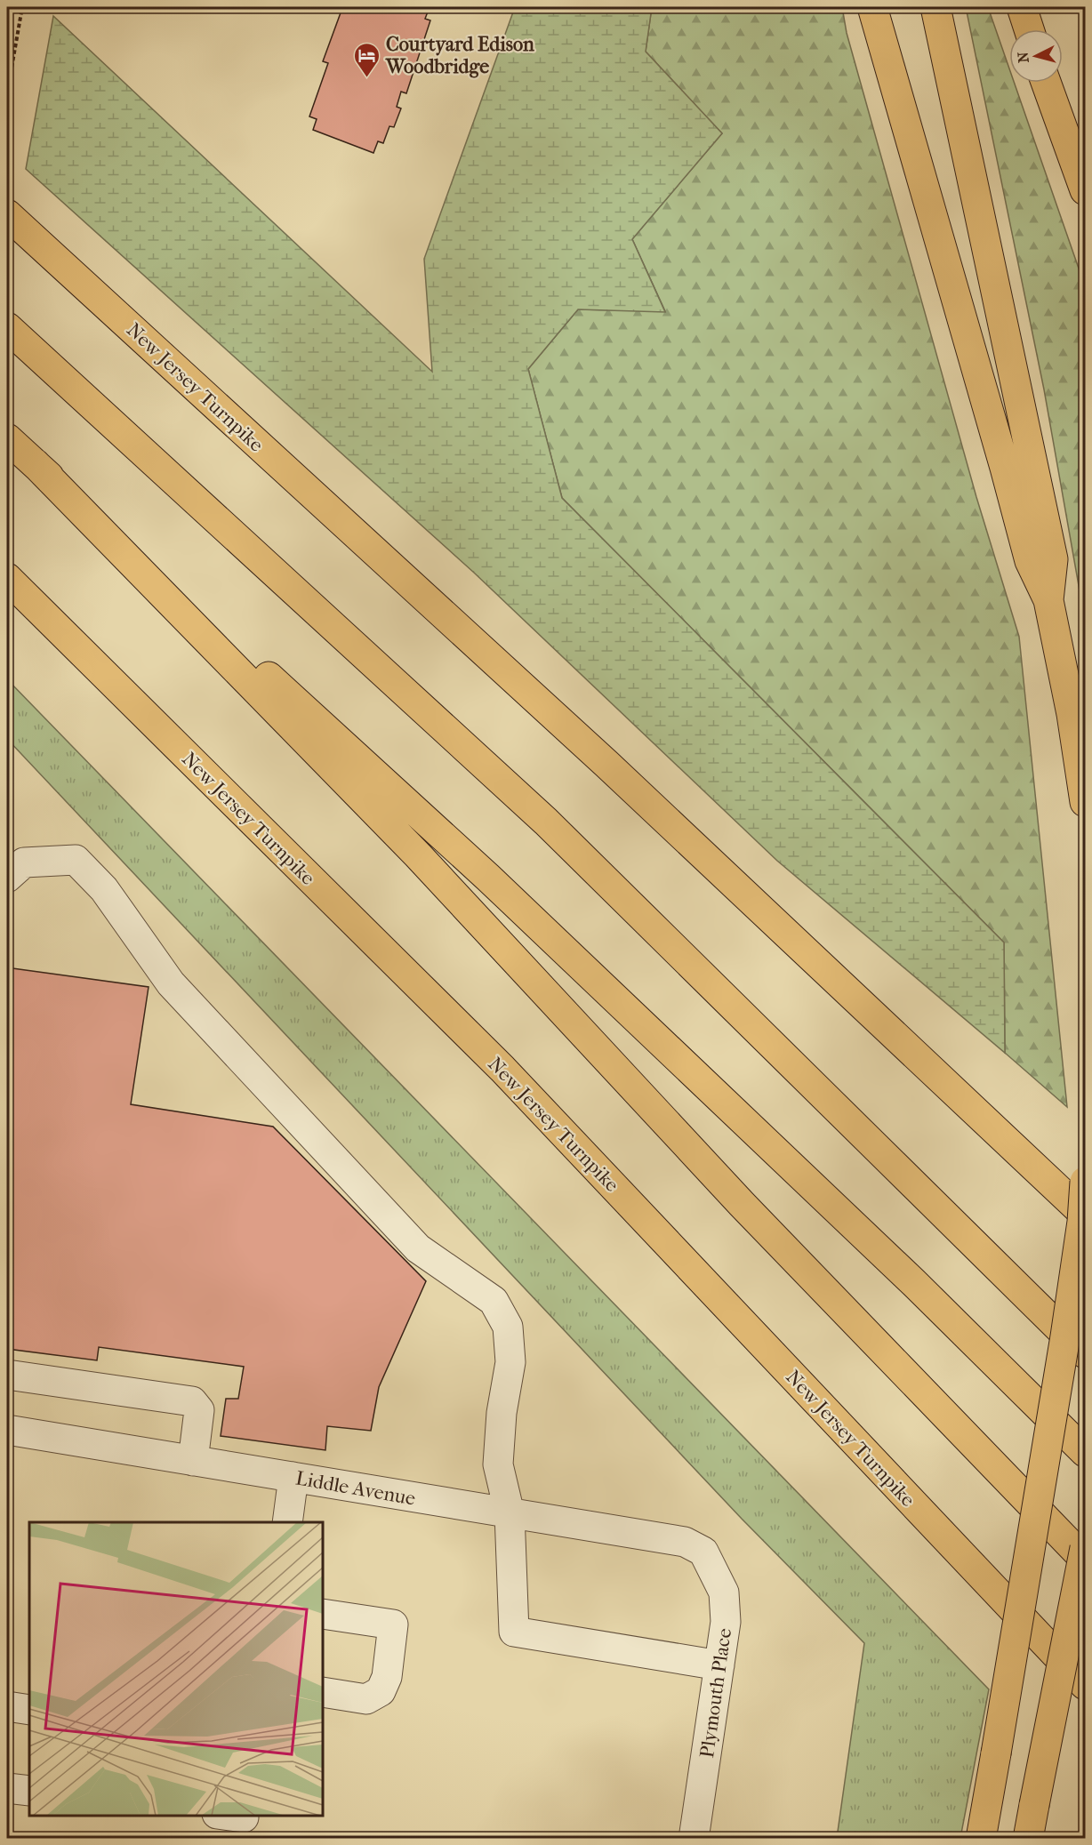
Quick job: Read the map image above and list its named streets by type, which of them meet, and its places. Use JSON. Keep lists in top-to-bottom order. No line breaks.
{"streets":{"highway":["New Jersey Turnpike"],"street":["Liddle Avenue","Plymouth Place"]},"crossings":[["Liddle Avenue","Plymouth Place"]],"places":{"hotel":["Courtyard Edison Woodbridge"]},"north":"left"}
